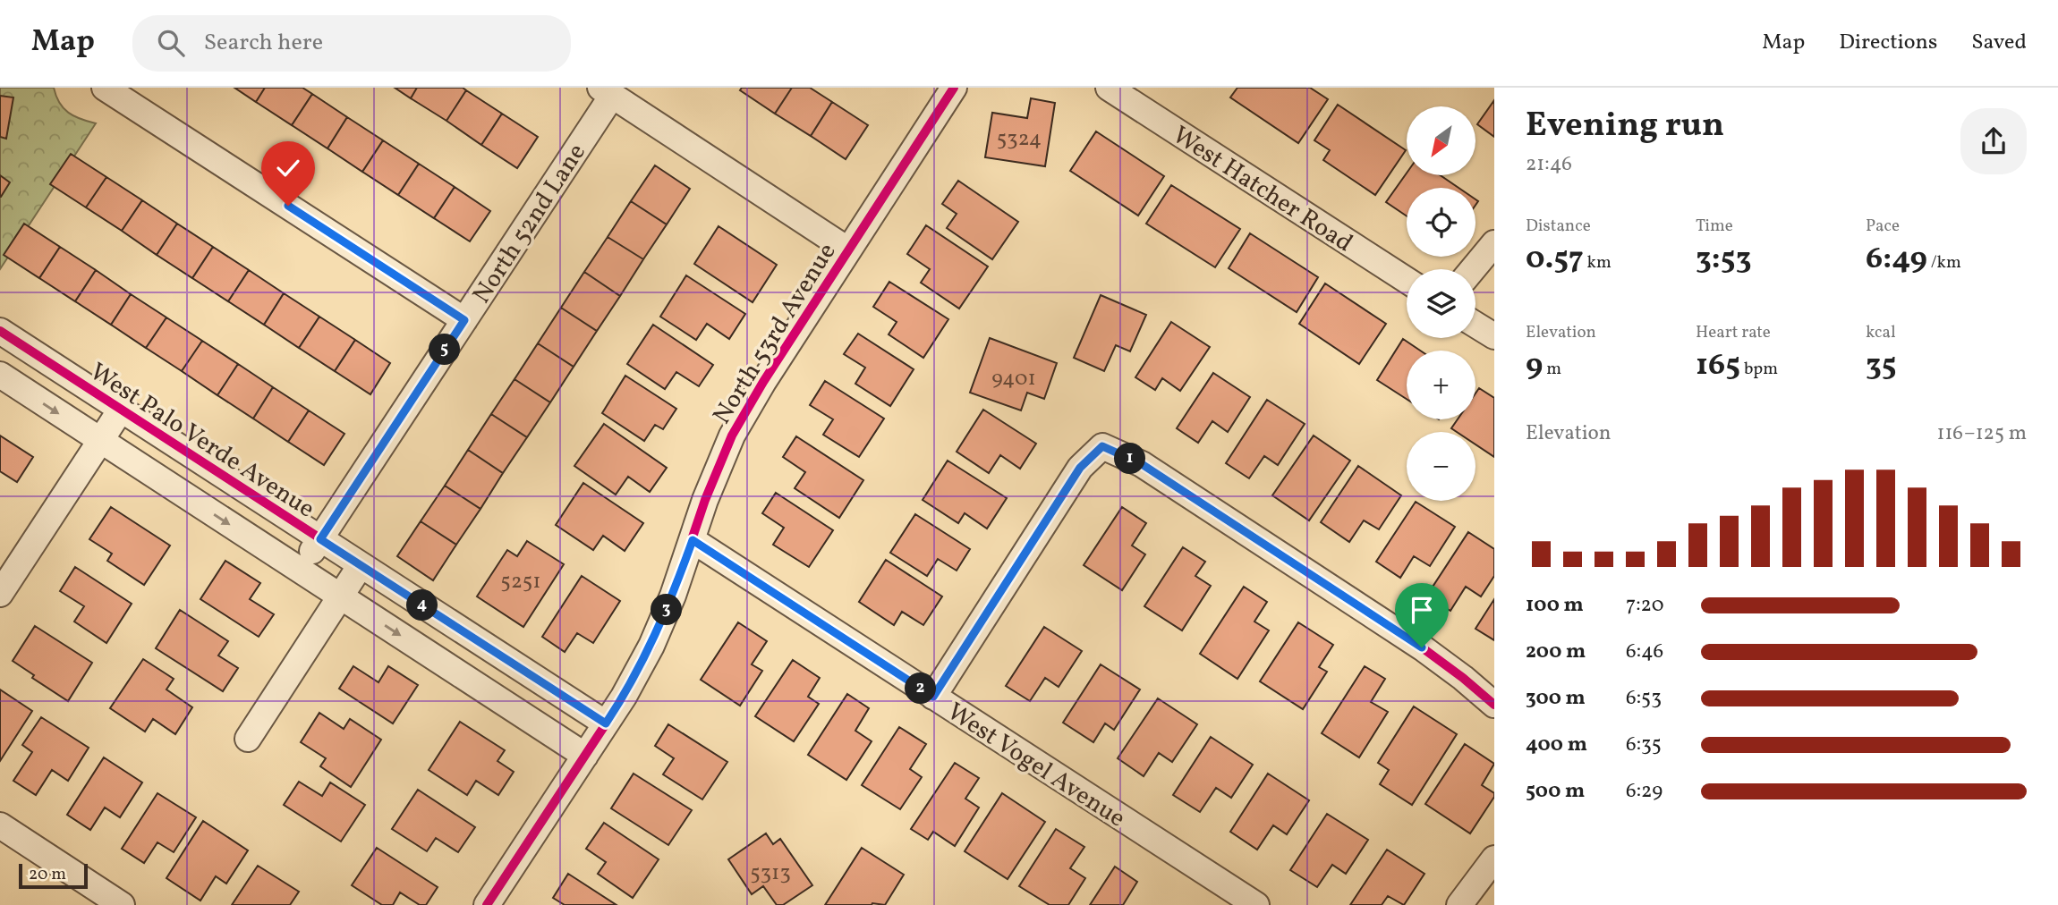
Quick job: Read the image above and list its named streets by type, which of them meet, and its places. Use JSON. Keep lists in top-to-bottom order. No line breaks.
{"streets":{"street":["West Hatcher Road","North 52nd Lane","North 53rd Avenue","West Palo Verde Avenue","West Vogel Avenue"]},"crossings":[["North 52nd Lane","West Palo Verde Avenue"],["North 53rd Avenue","West Palo Verde Avenue"],["North 53rd Avenue","West Vogel Avenue"]],"house_numbers":["5324","9401","5251","5313"],"scale_bar":"20 m","north":"bottom left","page":{"header":"Map","search":"Search here","nav":["Map","Directions","Saved"],"heading":["Evening run","21:46"],"map_buttons":["+","−"],"stats":[["Distance","0.57 km"],["Time","3:53"],["Pace","6:49 /km"],["Elevation","9 m"],["Heart rate","165 bpm"],["kcal","35"]],"pins":["5","1","4","3","2"],"chart":["Elevation","116–125 m"],"list":[{"name":"100 m","note":"7:20"},{"name":"200 m","note":"6:46"},{"name":"300 m","note":"6:53"},{"name":"400 m","note":"6:35"},{"name":"500 m","note":"6:29"}],"scale":"20 m"}}
